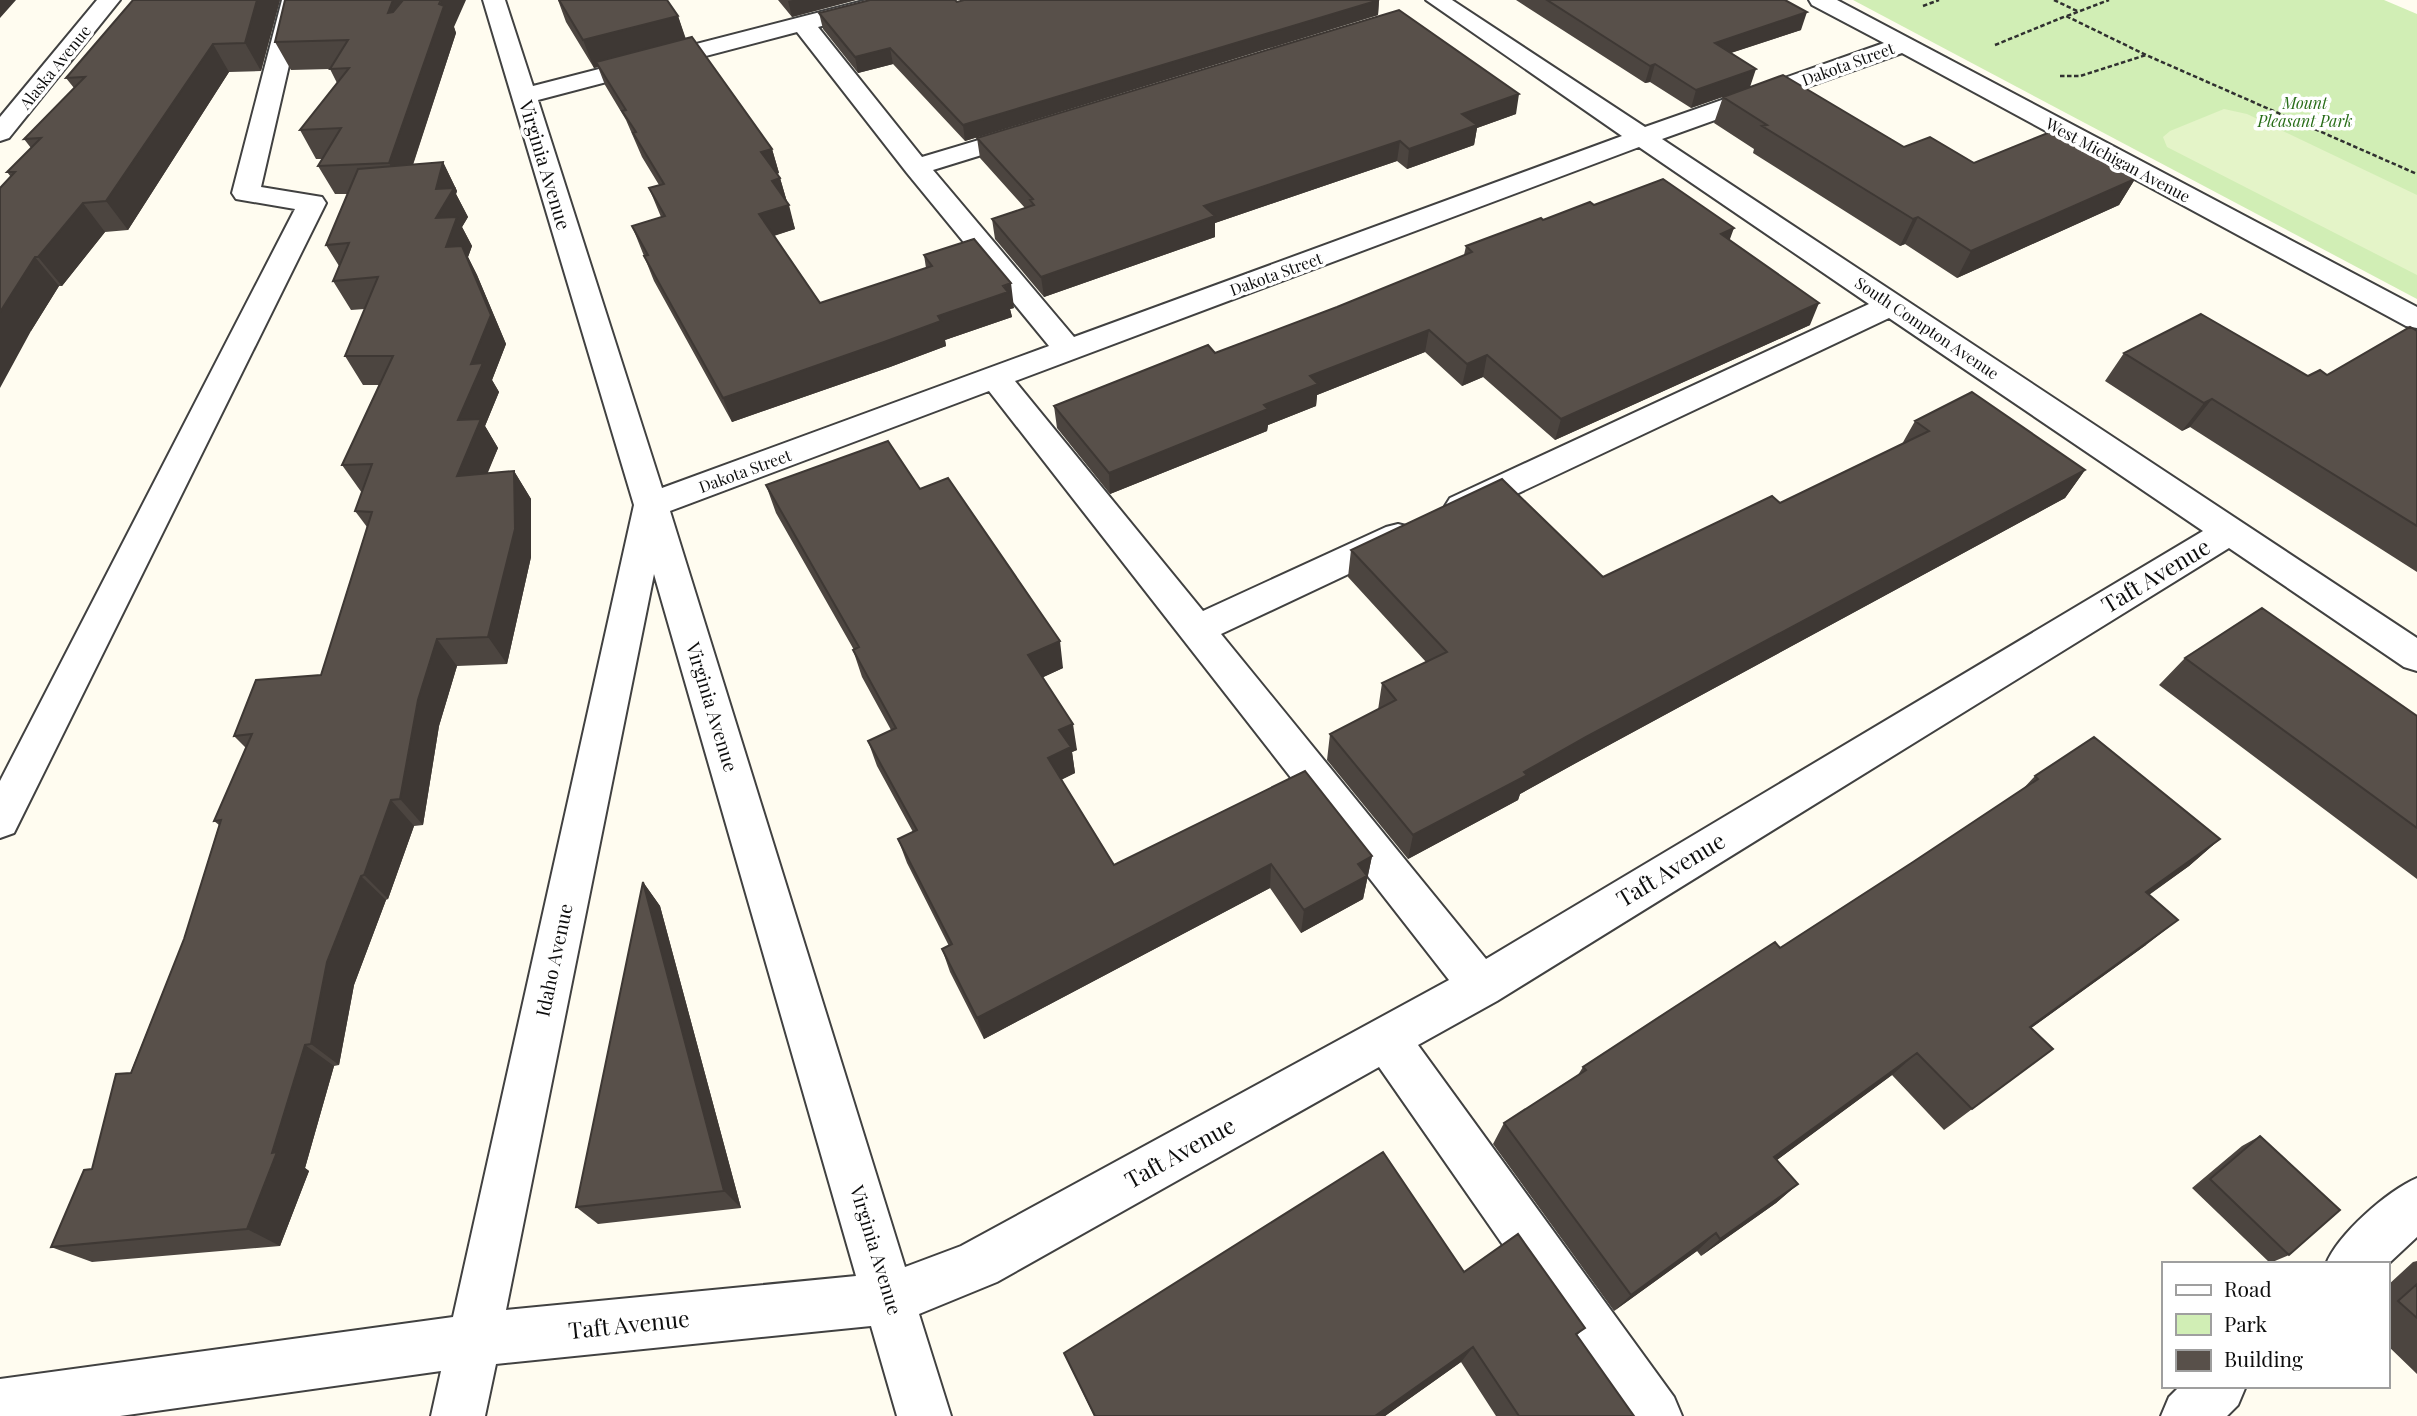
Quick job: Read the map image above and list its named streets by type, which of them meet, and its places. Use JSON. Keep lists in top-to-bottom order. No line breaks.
{"streets":{"street":["Dakota Street","Alaska Avenue","West Michigan Avenue","Virginia Avenue","South Compton Avenue","Taft Avenue","Idaho Avenue"]},"crossings":[["Dakota Street","West Michigan Avenue"],["Dakota Street","Virginia Avenue"],["Dakota Street","South Compton Avenue"],["Dakota Street","Idaho Avenue"],["Virginia Avenue","Taft Avenue"],["Virginia Avenue","Idaho Avenue"],["South Compton Avenue","Taft Avenue"],["Taft Avenue","Idaho Avenue"]],"parks":["Mount Pleasant Park"],"legend":["Road","Park","Building"]}
